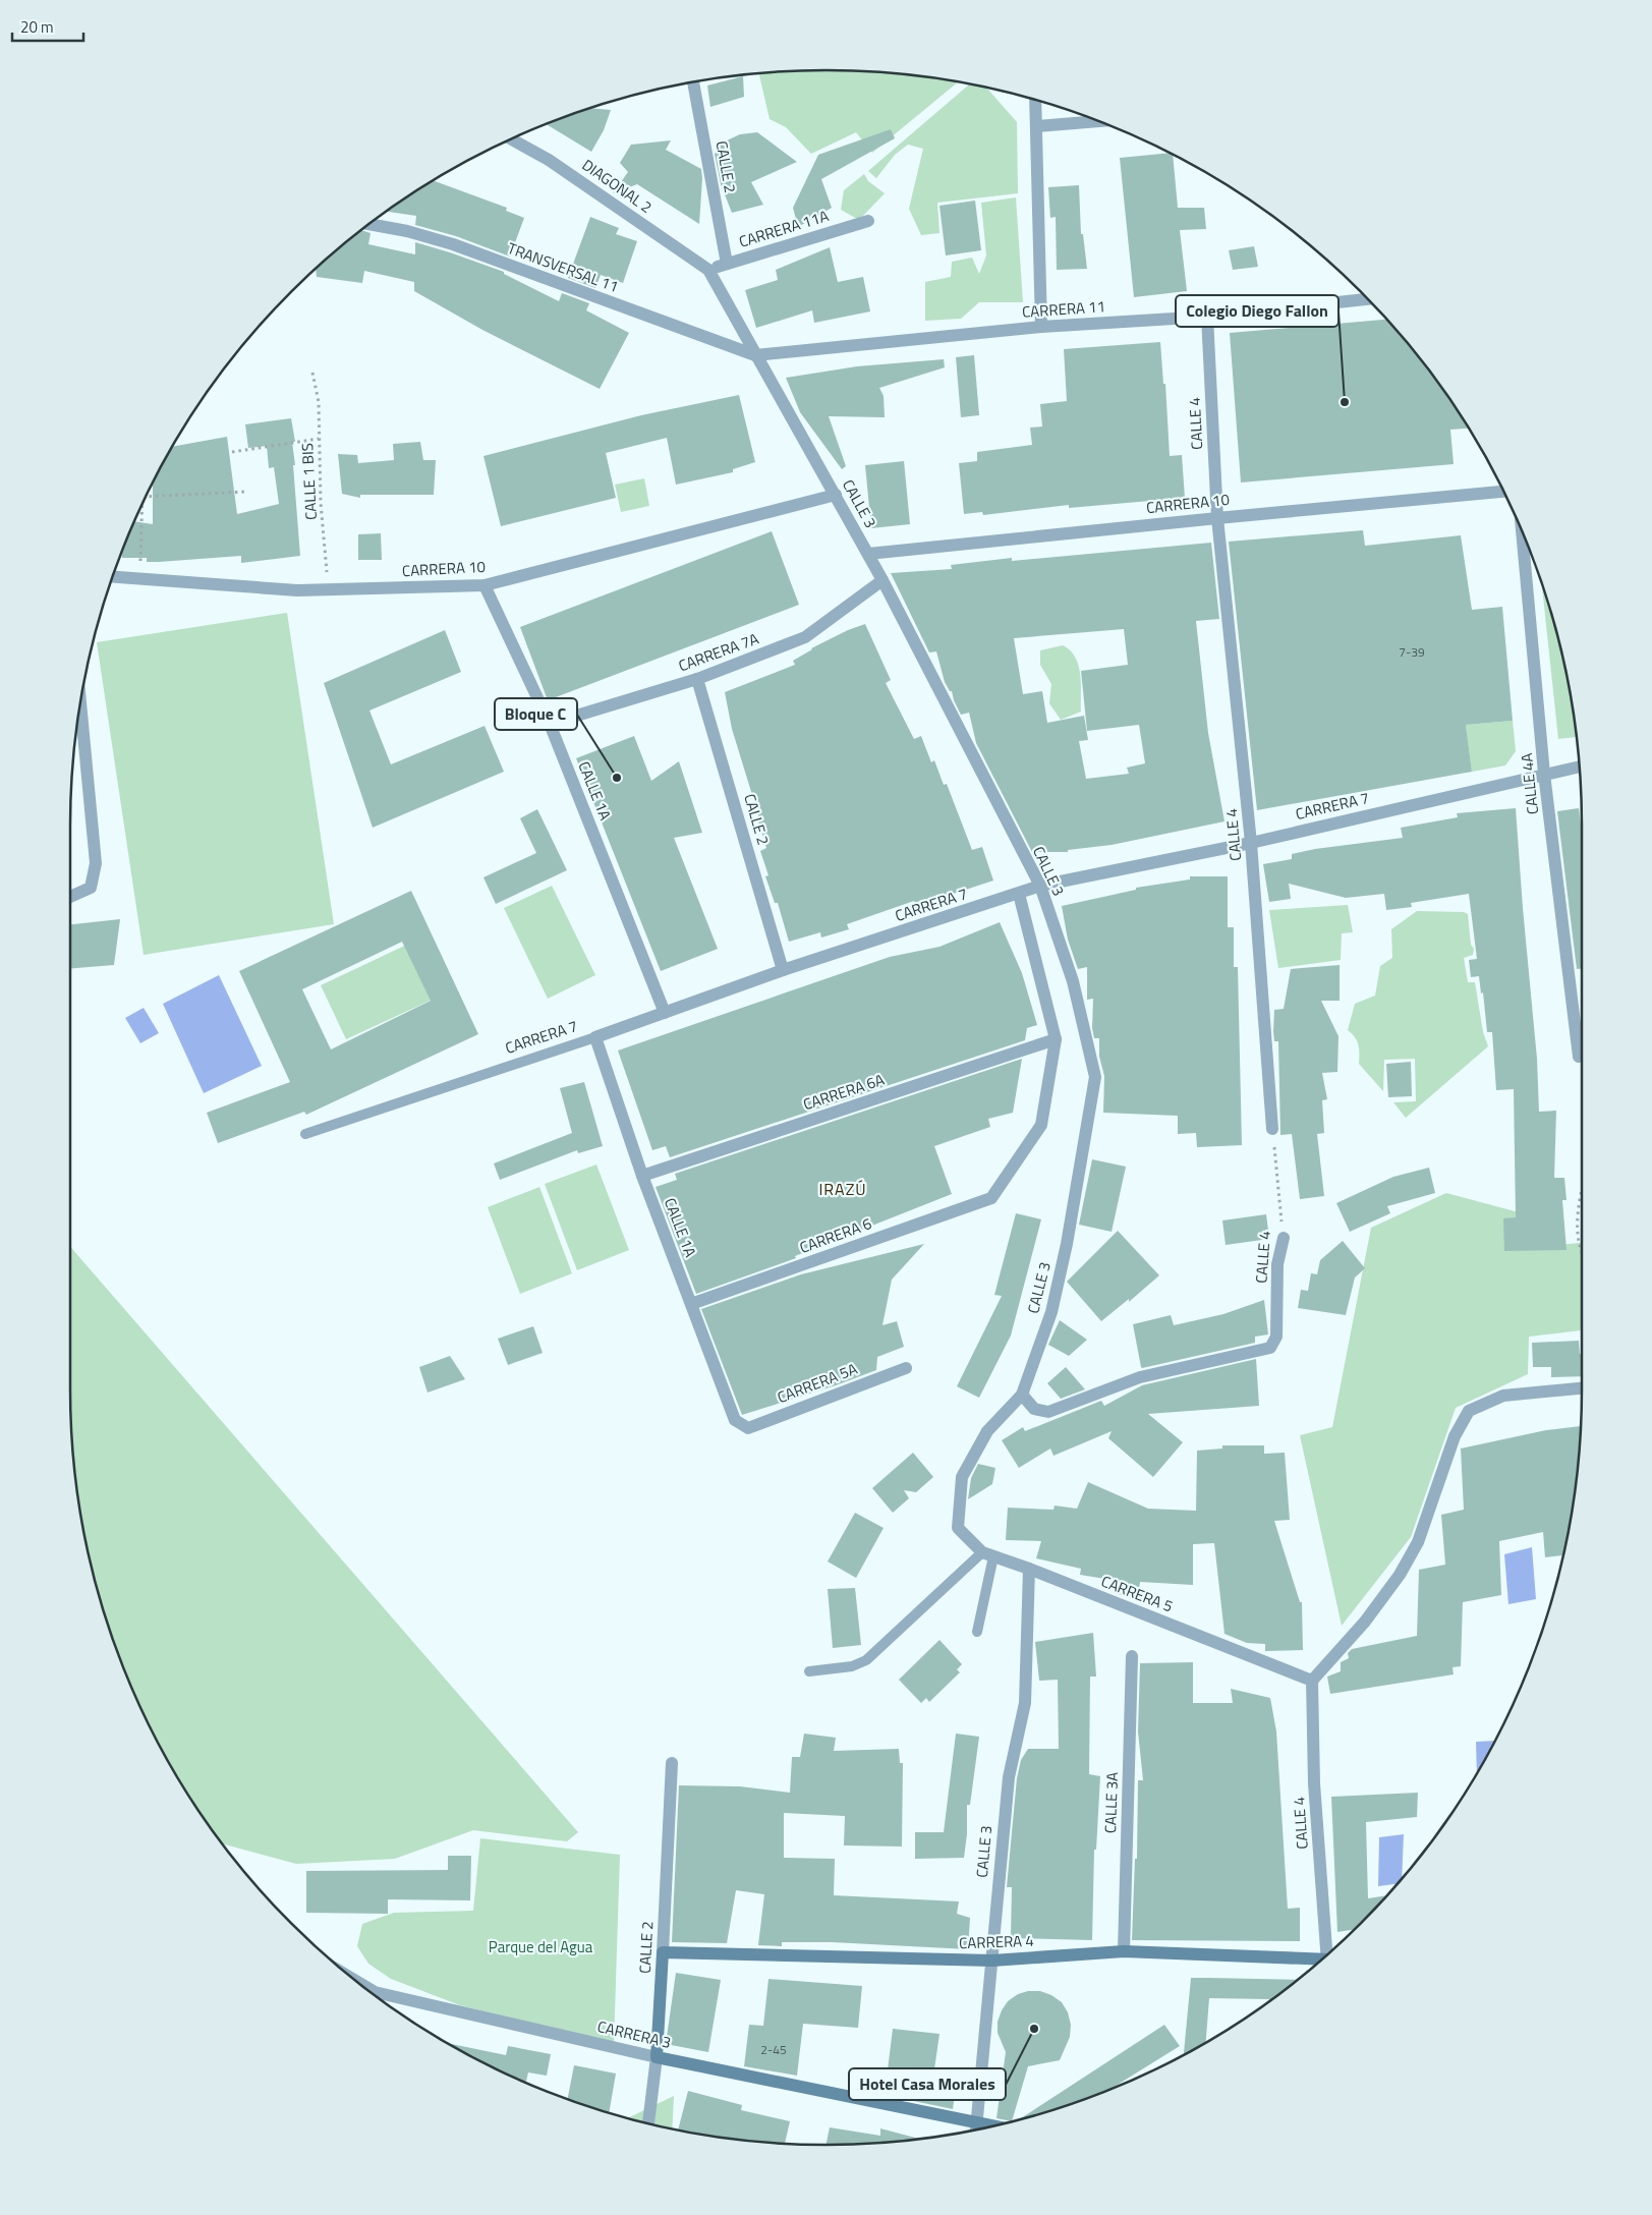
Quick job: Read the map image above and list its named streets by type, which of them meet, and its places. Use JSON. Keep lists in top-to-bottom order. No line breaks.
{"streets":{"street":["CALLE 2","DIAGONAL 2","CARRERA 11A","TRANSVERSAL 11","CARRERA 11","CALLE 4","CALLE 3","CARRERA 10","CARRERA 7A","CALLE 4A","CALLE 1A","CARRERA 7","CARRERA 6A","CARRERA 6","CARRERA 5A","CARRERA 5","CALLE 3A","CARRERA 4","CARRERA 3"],"path":["CALLE 1 BIS"]},"crossings":[["CALLE 2","CARRERA 11A"],["CALLE 2","CARRERA 7A"],["CALLE 2","CARRERA 7"],["CALLE 2","CARRERA 4"],["CALLE 2","CARRERA 3"],["DIAGONAL 2","CARRERA 11A"],["DIAGONAL 2","CALLE 3"],["CARRERA 11A","CALLE 3"],["TRANSVERSAL 11","CARRERA 11"],["TRANSVERSAL 11","CALLE 3"],["CARRERA 11","CALLE 4"],["CARRERA 11","CALLE 3"],["CALLE 4","CALLE 3"],["CALLE 4","CARRERA 10"],["CALLE 4","CARRERA 7"],["CALLE 4","CARRERA 5"],["CALLE 1 BIS","CARRERA 10"],["CALLE 3","CARRERA 10"],["CALLE 3","CARRERA 7A"],["CALLE 3","CARRERA 7"],["CALLE 3","CARRERA 5"],["CALLE 3","CARRERA 4"],["CALLE 3","CARRERA 3"],["CARRERA 10","CALLE 1A"],["CARRERA 7A","CALLE 1A"],["CALLE 4A","CARRERA 7"],["CALLE 1A","CARRERA 7"],["CALLE 1A","CARRERA 6A"],["CALLE 1A","CARRERA 6"],["CALLE 1A","CARRERA 5A"],["CARRERA 6A","CARRERA 6"],["CALLE 3A","CARRERA 4"]],"districts":["IRAZÚ"],"parks":["Parque del Agua"],"places":["Colegio Diego Fallon","Bloque C","Hotel Casa Morales"],"house_numbers":["7-39","2-45"],"scale_bar":"20 m"}
